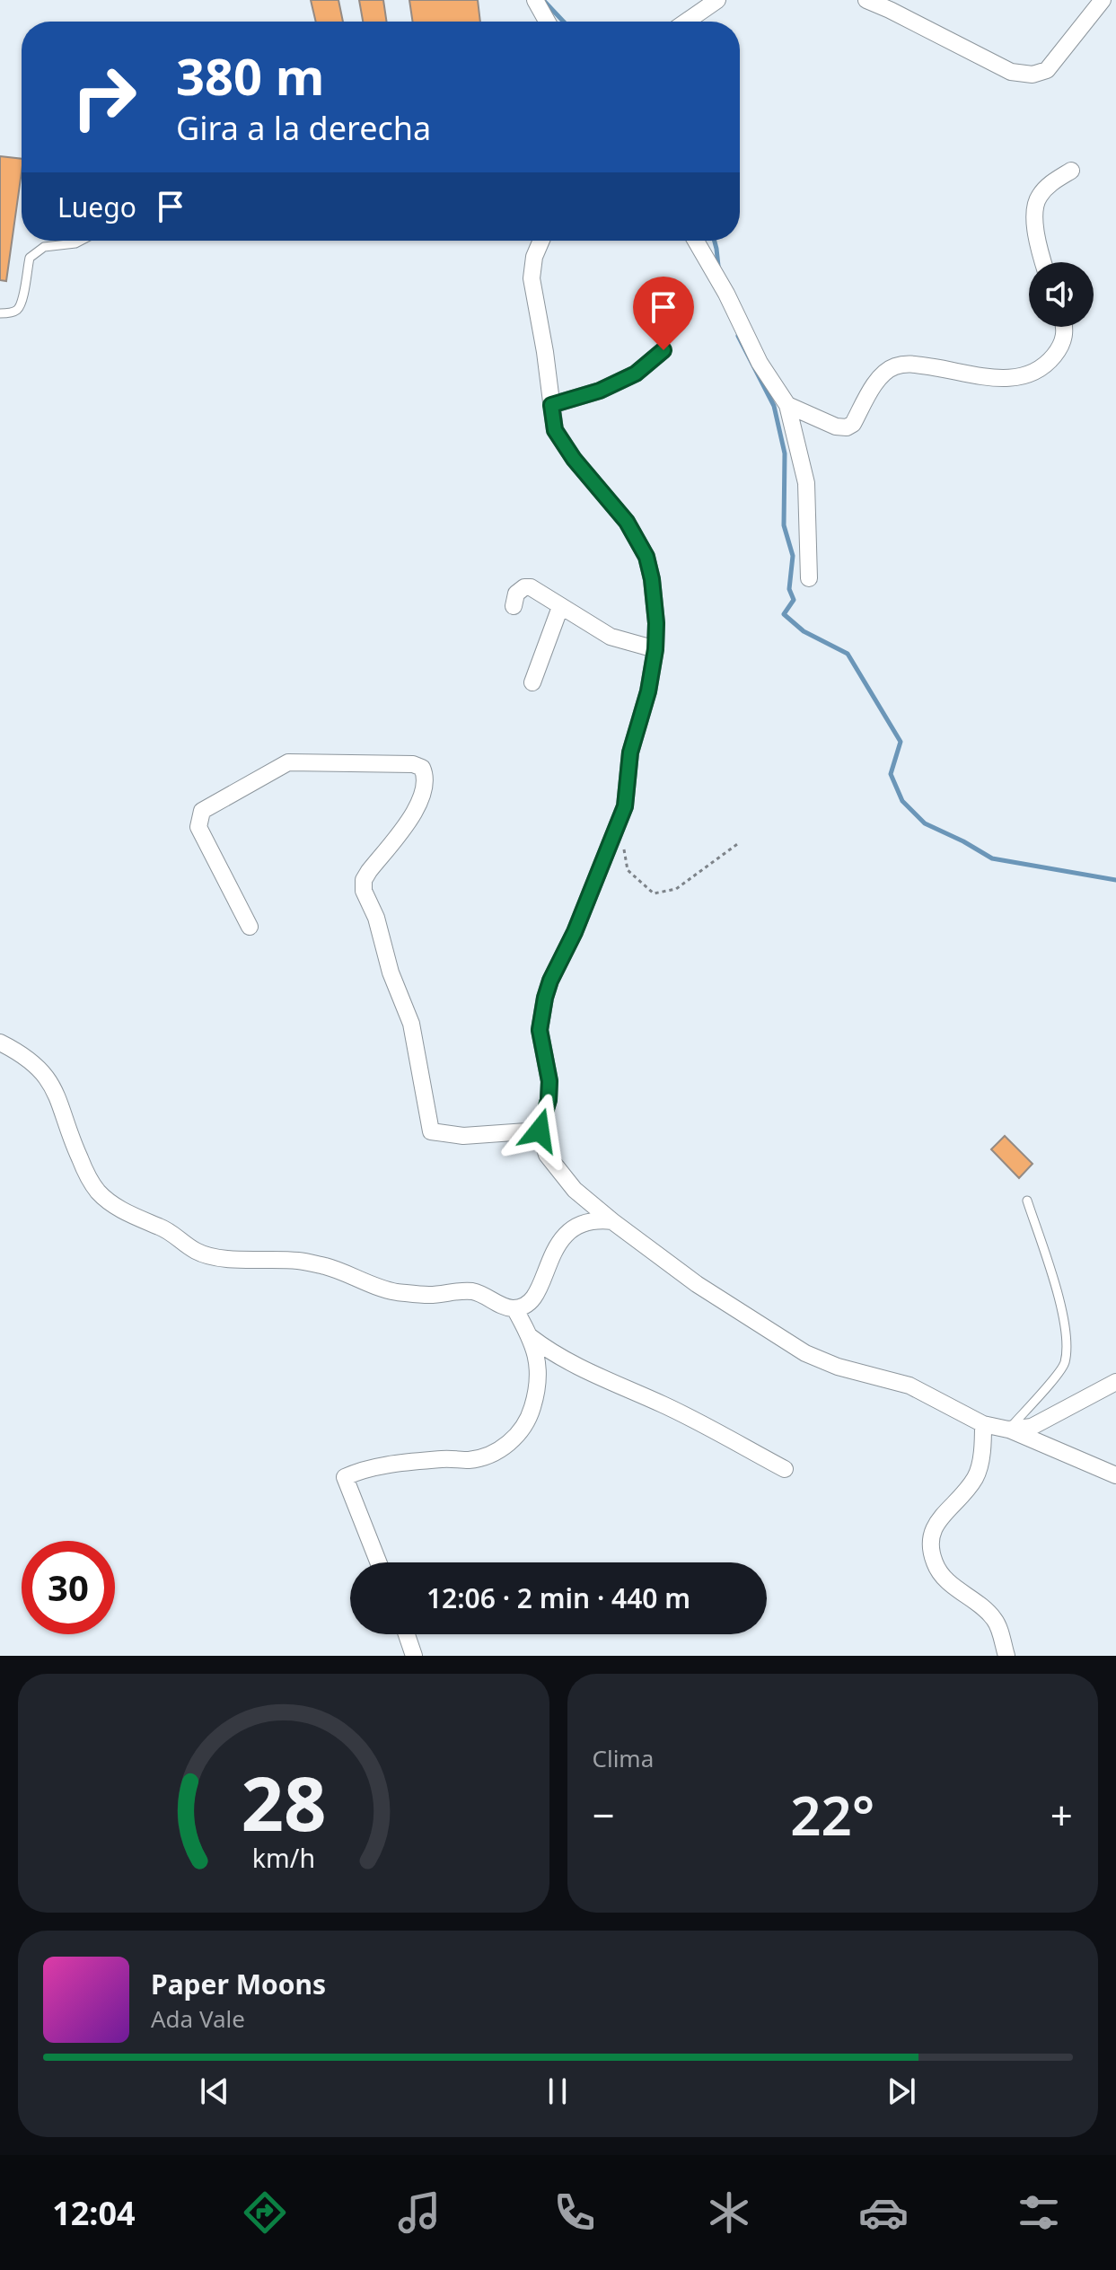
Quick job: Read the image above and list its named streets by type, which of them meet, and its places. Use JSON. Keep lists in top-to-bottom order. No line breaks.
{"page":{"turn":["380 m","Gira a la derecha"],"then":"Luego","limit":"30","trip":"12:06 · 2 min · 440 m","tile":"Clima","heat":["−","22°","+"],"song":["Paper Moons","Ada Vale"],"tabs":"12:04","gauge":["28","km/h"]}}
